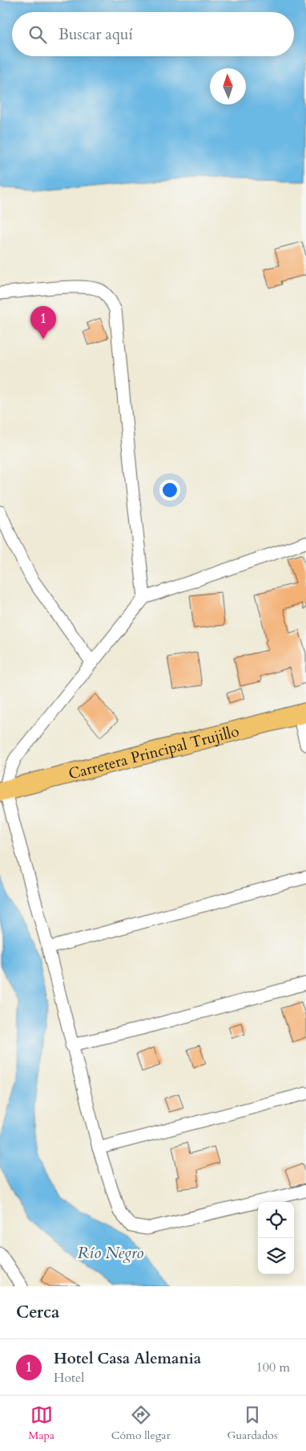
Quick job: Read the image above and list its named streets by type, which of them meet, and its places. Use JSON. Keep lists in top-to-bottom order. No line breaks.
{"streets":{"main road":["Carretera Principal Trujillo"]},"water":["Río Negro"],"north":"top","page":{"search":"Buscar aquí","pins":"1","heading":"Cerca","list":[{"mark":"1","name":"Hotel Casa Alemania","note":"Hotel","value":"100 m"}],"nav":["Mapa","Cómo llegar","Guardados"]}}
